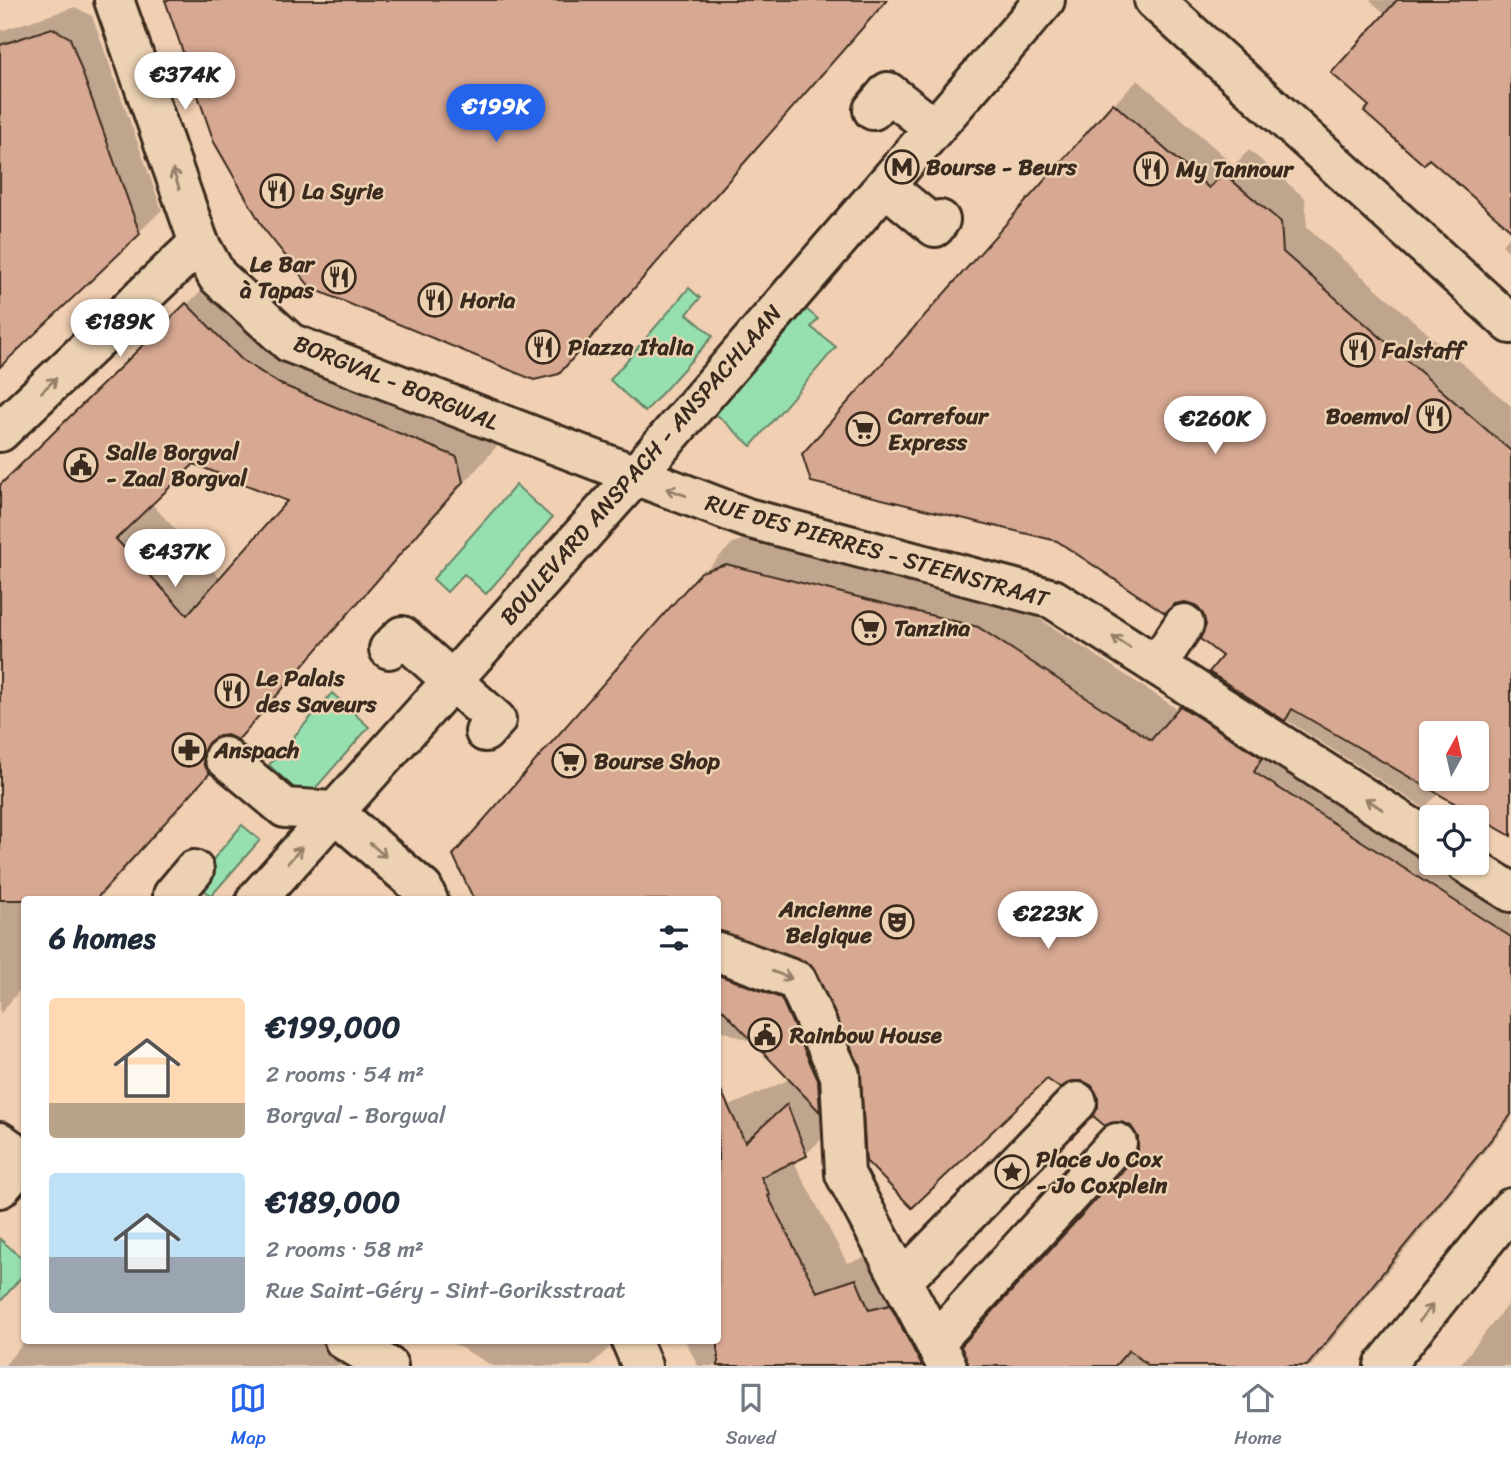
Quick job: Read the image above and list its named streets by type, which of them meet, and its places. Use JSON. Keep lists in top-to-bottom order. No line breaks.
{"streets":{"street":["BORGVAL - BORGWAL","BOULEVARD ANSPACH - ANSPACHLAAN","RUE DES PIERRES - STEENSTRAAT"]},"crossings":[["BORGVAL - BORGWAL","BOULEVARD ANSPACH - ANSPACHLAAN"],["BORGVAL - BORGWAL","RUE DES PIERRES - STEENSTRAAT"],["BOULEVARD ANSPACH - ANSPACHLAAN","RUE DES PIERRES - STEENSTRAAT"]],"one_way":["RUE DES PIERRES - STEENSTRAAT"],"places":{"metro station":["Bourse - Beurs"],"restaurant":["My Tannour","La Syrie","Le Bar à Tapas","Horia","Piazza Italia","Falstaff","Boemvol","Le Palais des Saveurs"],"supermarket":["Carrefour Express","Tanzina","Bourse Shop"],"public building":["Salle Borgval - Zaal Borgval","Rainbow House"],"pharmacy":["Anspach"],"theatre":["Ancienne Belgique"],"place":["Place Jo Cox - Jo Coxplein"]},"north":"top","page":{"price":["€374K","€199K","€189K","€260K","€437K","€223K"],"heading":"6 homes","list":[{"name":"€199,000","note":"2 rooms · 54 m² · Borgval - Borgwal"},{"name":"€189,000","note":"2 rooms · 58 m² · Rue Saint-Géry - Sint-Goriksstraat"}],"tabs":["Map","Saved","Home"]}}
